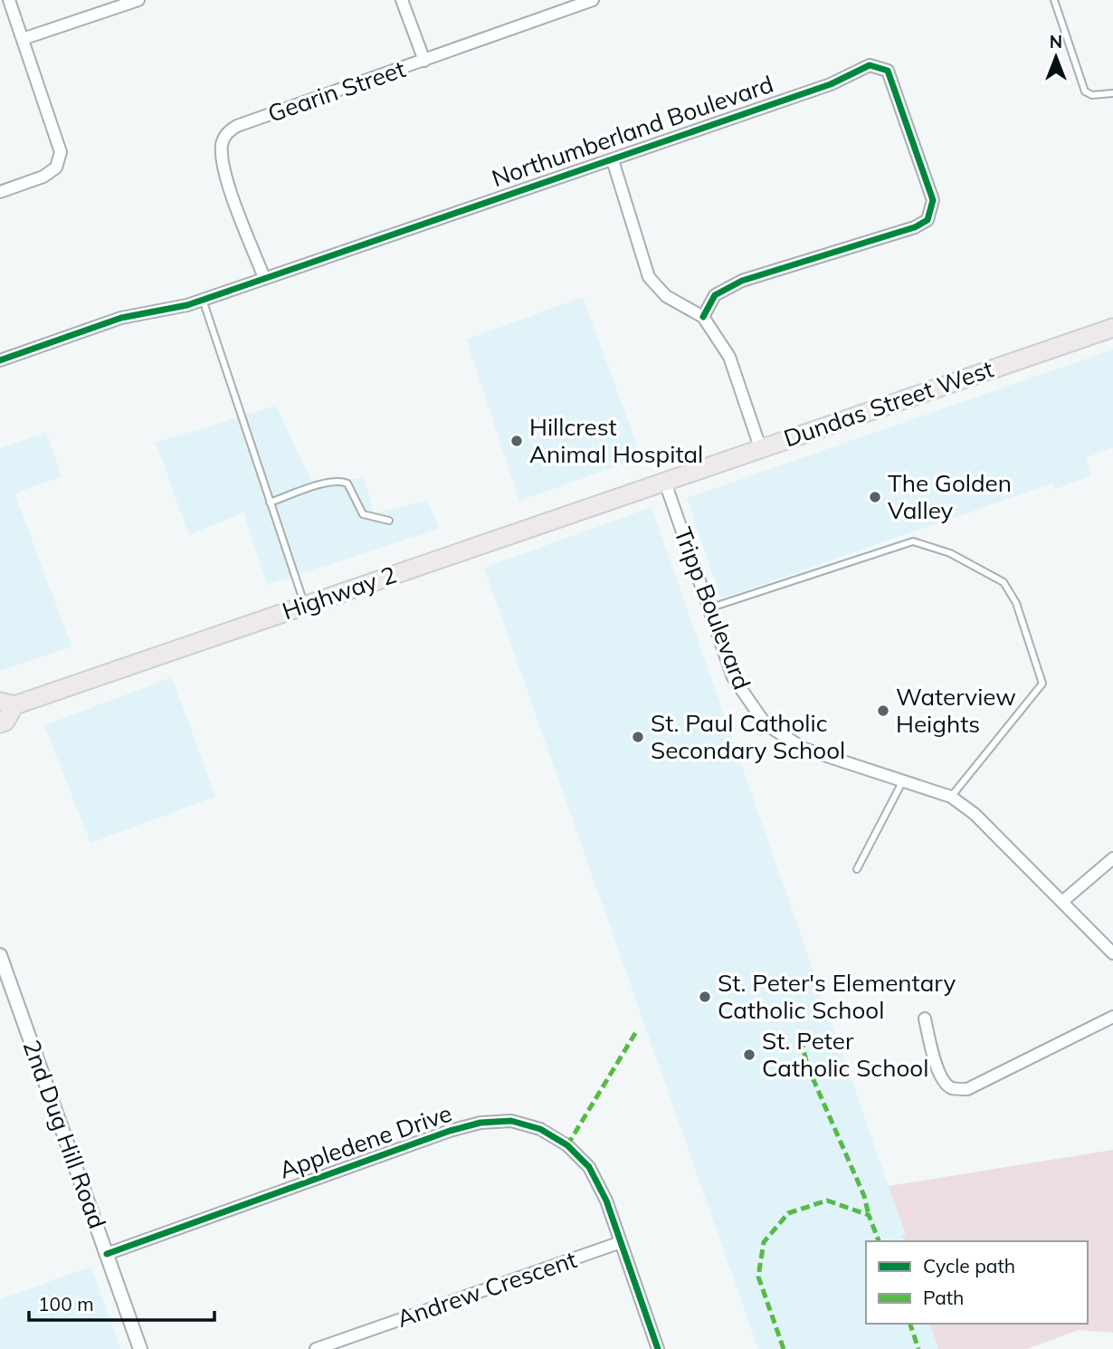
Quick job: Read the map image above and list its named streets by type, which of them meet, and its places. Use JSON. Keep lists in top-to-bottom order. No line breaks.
{"streets":{"main road":["Dundas Street West","Highway 2"],"street":["Gearin Street","Northumberland Boulevard","Tripp Boulevard","2nd Dug Hill Road","Appledene Drive","Andrew Crescent"]},"crossings":[["Gearin Street","Northumberland Boulevard"],["Dundas Street West","Highway 2"],["Dundas Street West","Tripp Boulevard"],["Highway 2","Tripp Boulevard"],["2nd Dug Hill Road","Appledene Drive"],["Appledene Drive","Andrew Crescent"]],"places":["Hillcrest Animal Hospital","The Golden Valley","Waterview Heights","St. Paul Catholic Secondary School","St. Peter's Elementary Catholic School","St. Peter Catholic School"],"legend":["Cycle path","Path"],"scale_bar":"100 m","north":"top"}
